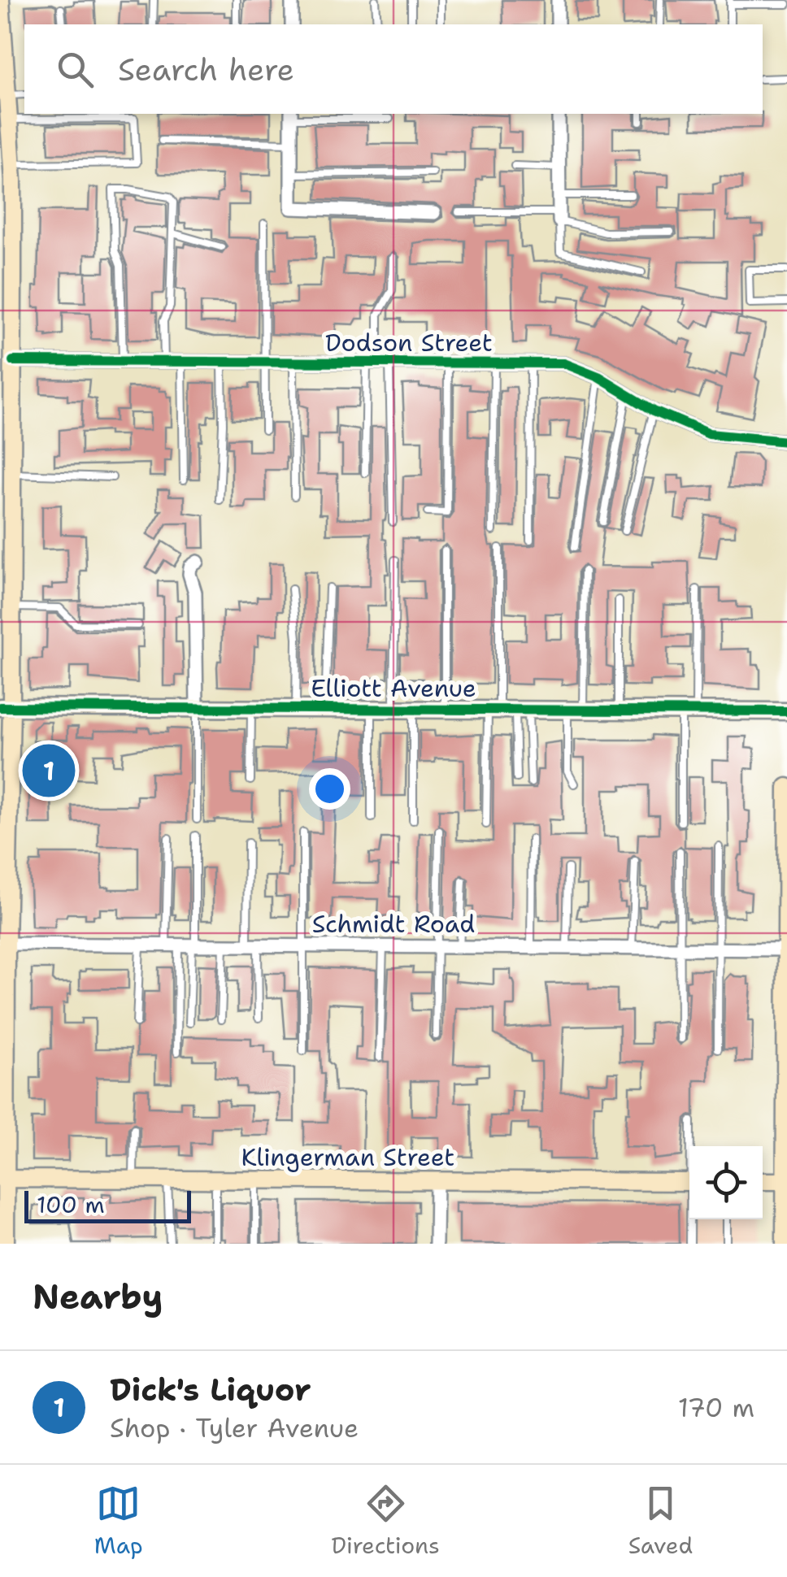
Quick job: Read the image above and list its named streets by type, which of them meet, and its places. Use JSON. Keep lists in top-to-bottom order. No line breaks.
{"streets":{"main road":["Elliott Avenue","Klingerman Street"],"street":["Dodson Street","Schmidt Road"]},"scale_bar":"100 m","page":{"search":"Search here","pins":"1","scale":"100 m","heading":"Nearby","list":[{"mark":"1","name":"Dick's Liquor","note":"Shop · Tyler Avenue","value":"170 m"}],"nav":["Map","Directions","Saved"]}}
